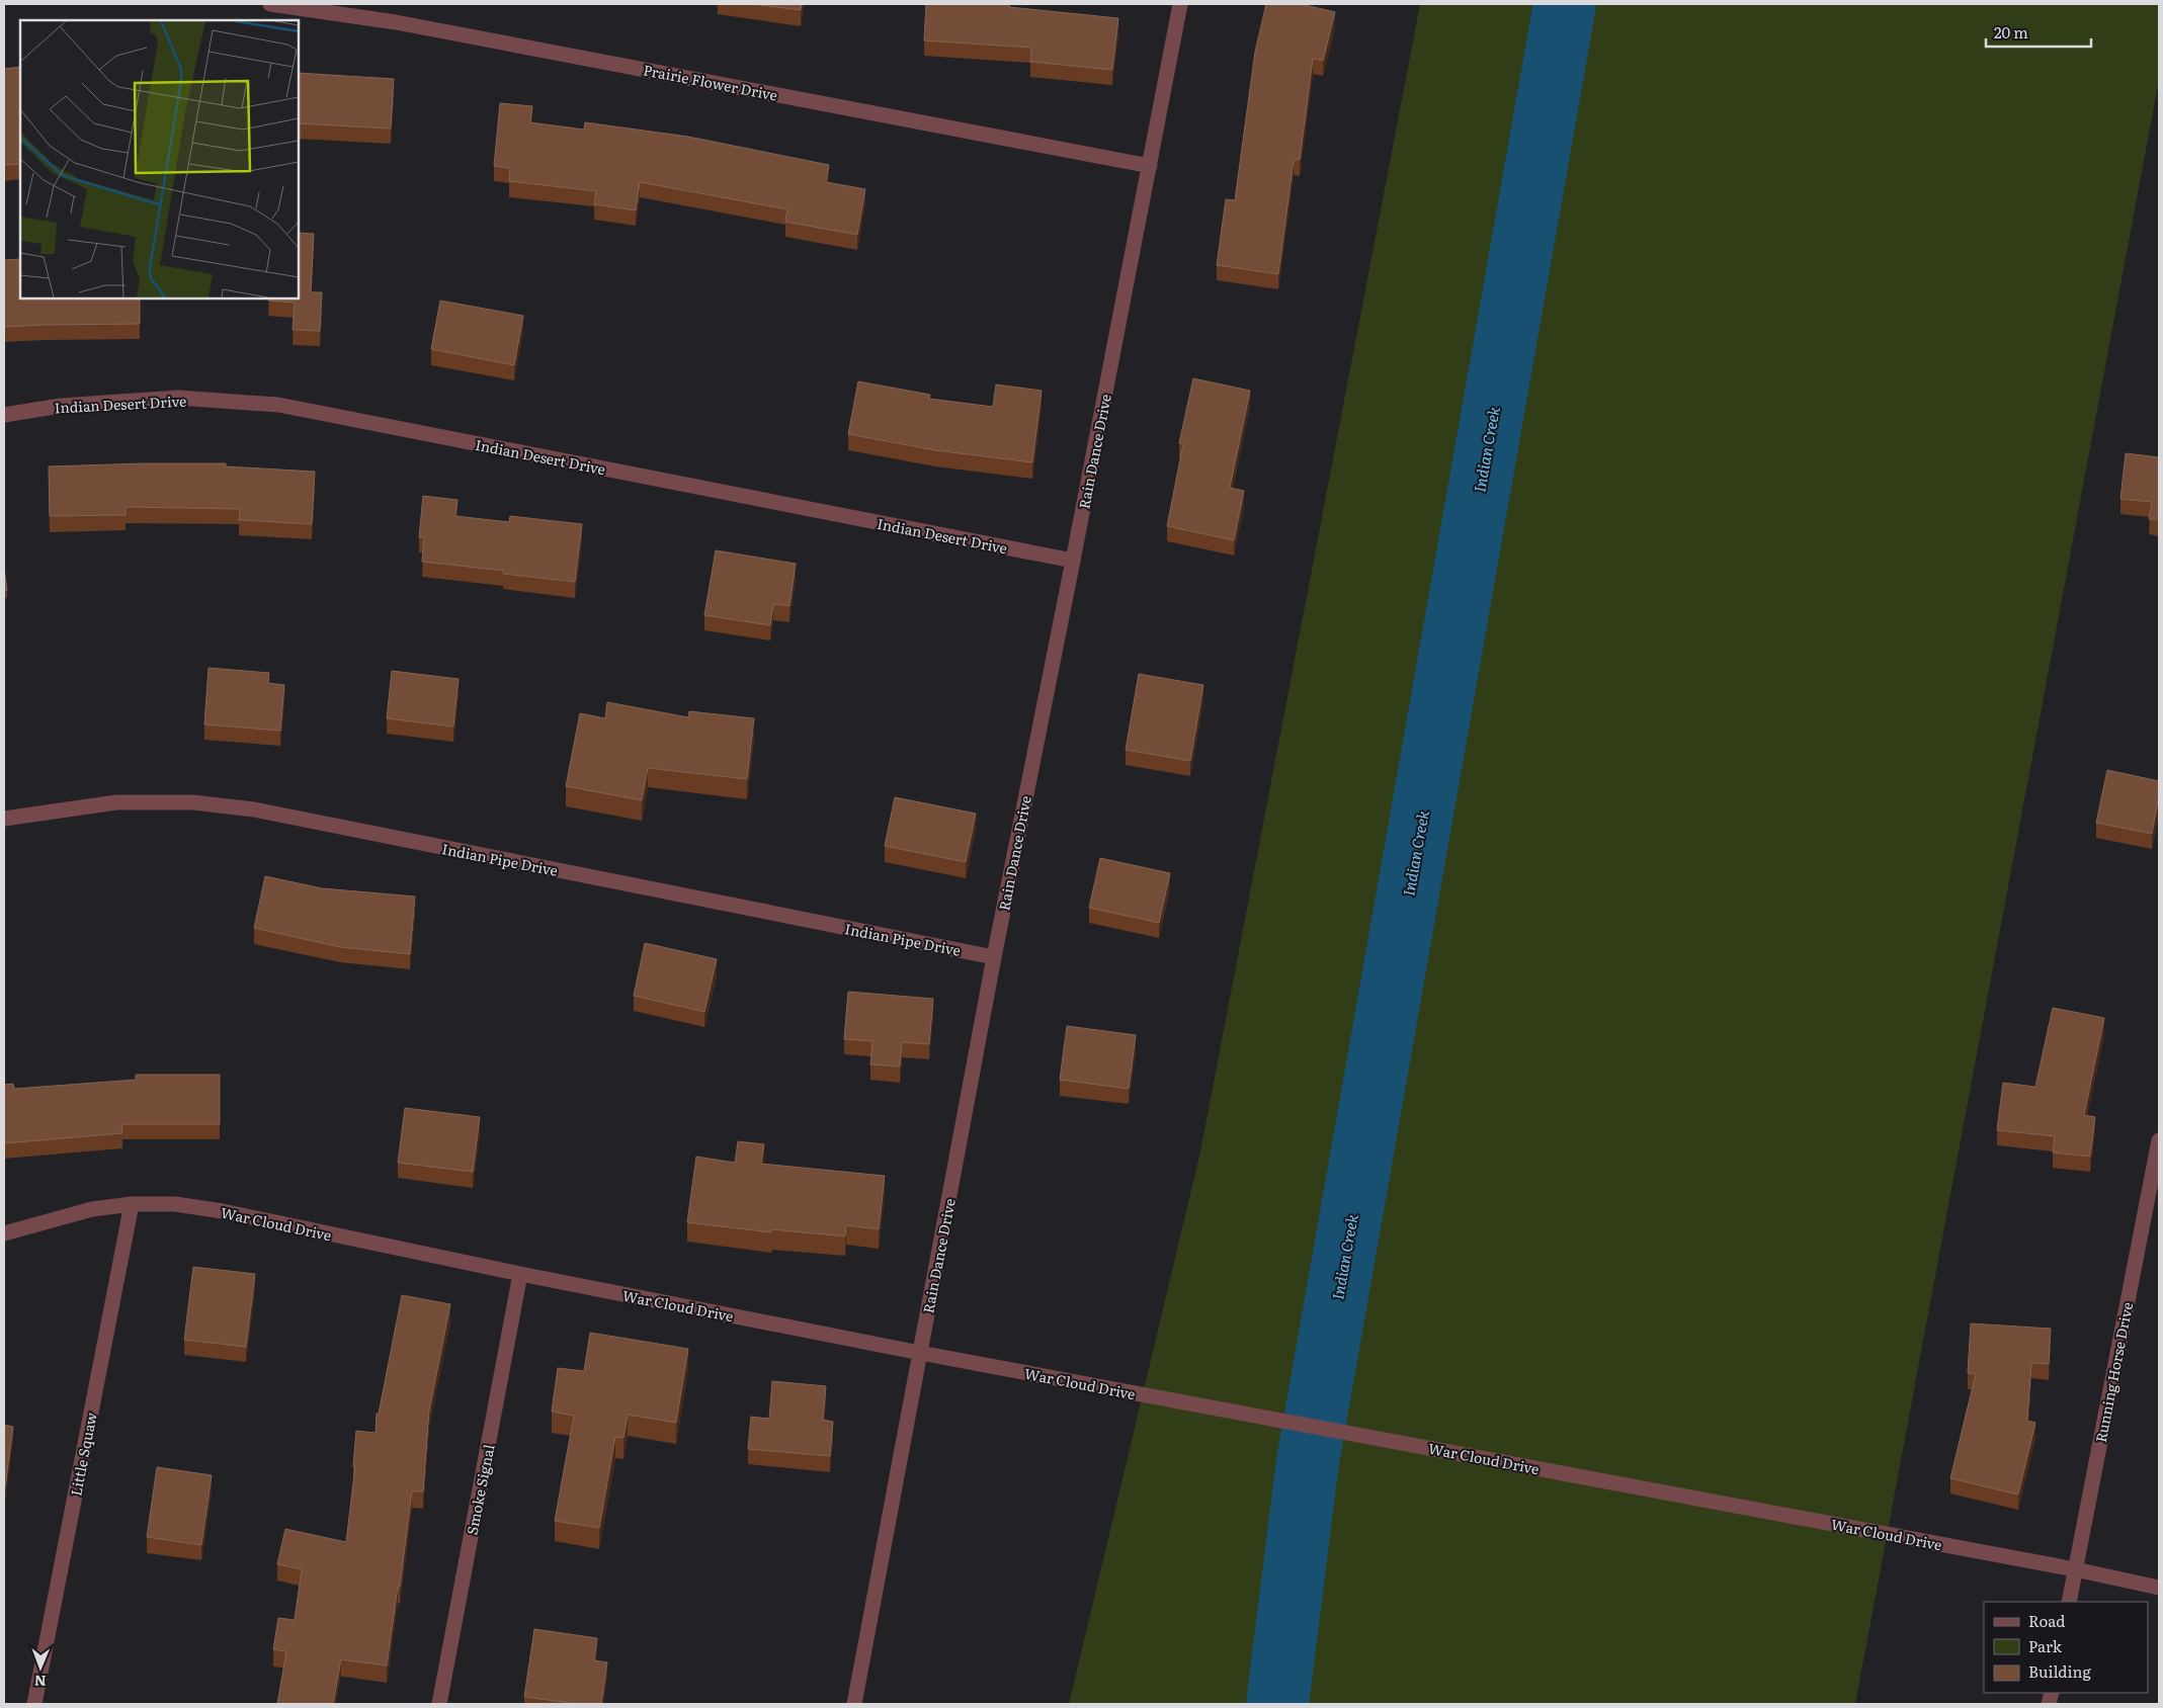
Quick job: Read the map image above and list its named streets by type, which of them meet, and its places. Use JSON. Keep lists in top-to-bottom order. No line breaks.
{"streets":{"street":["Prairie Flower Drive","Indian Desert Drive","Rain Dance Drive","Indian Pipe Drive","War Cloud Drive","Running Horse Drive","Little Squaw","Smoke Signal"]},"crossings":[["Prairie Flower Drive","Rain Dance Drive"],["Indian Desert Drive","Rain Dance Drive"],["Rain Dance Drive","Indian Pipe Drive"],["Rain Dance Drive","War Cloud Drive"],["War Cloud Drive","Running Horse Drive"],["War Cloud Drive","Little Squaw"],["War Cloud Drive","Smoke Signal"]],"water":["Indian Creek"],"legend":["Road","Park","Building"],"scale_bar":"20 m","north":"bottom"}
